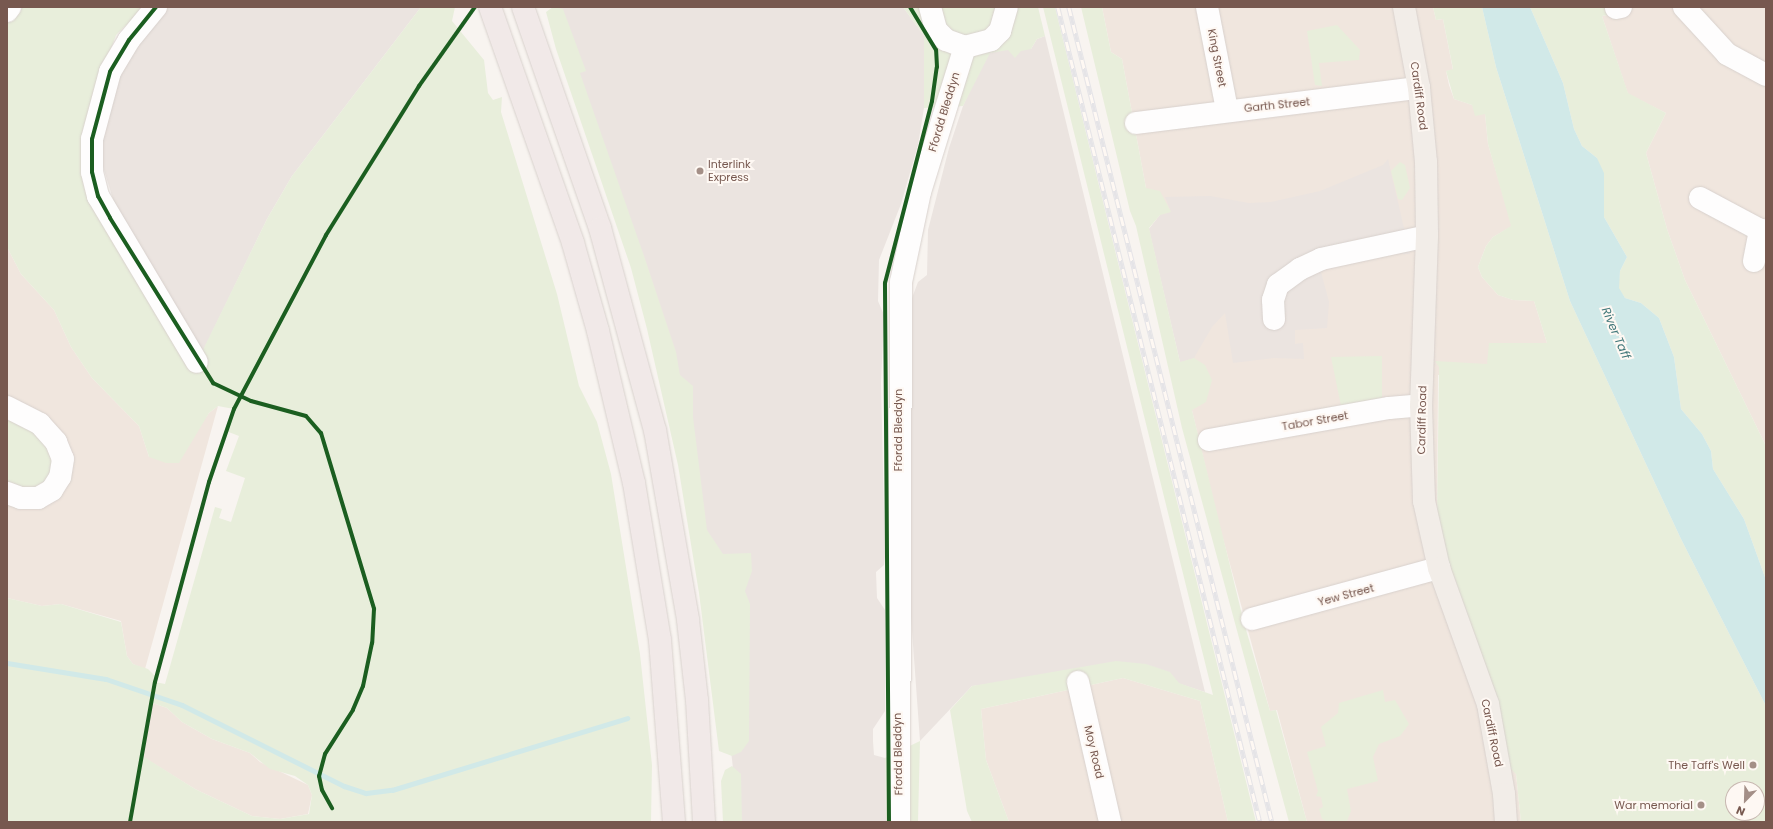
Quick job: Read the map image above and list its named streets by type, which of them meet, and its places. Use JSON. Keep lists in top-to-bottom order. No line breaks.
{"streets":{"main road":["Cardiff Road"],"street":["King Street","Garth Street","Ffordd Bleddyn","Tabor Street","Yew Street","Moy Road"]},"crossings":[["King Street","Garth Street"],["Cardiff Road","Garth Street"],["Cardiff Road","Tabor Street"],["Cardiff Road","Yew Street"]],"water":["River Taff"],"places":["Interlink Express","The Taff's Well","War memorial"],"north":"bottom left"}
